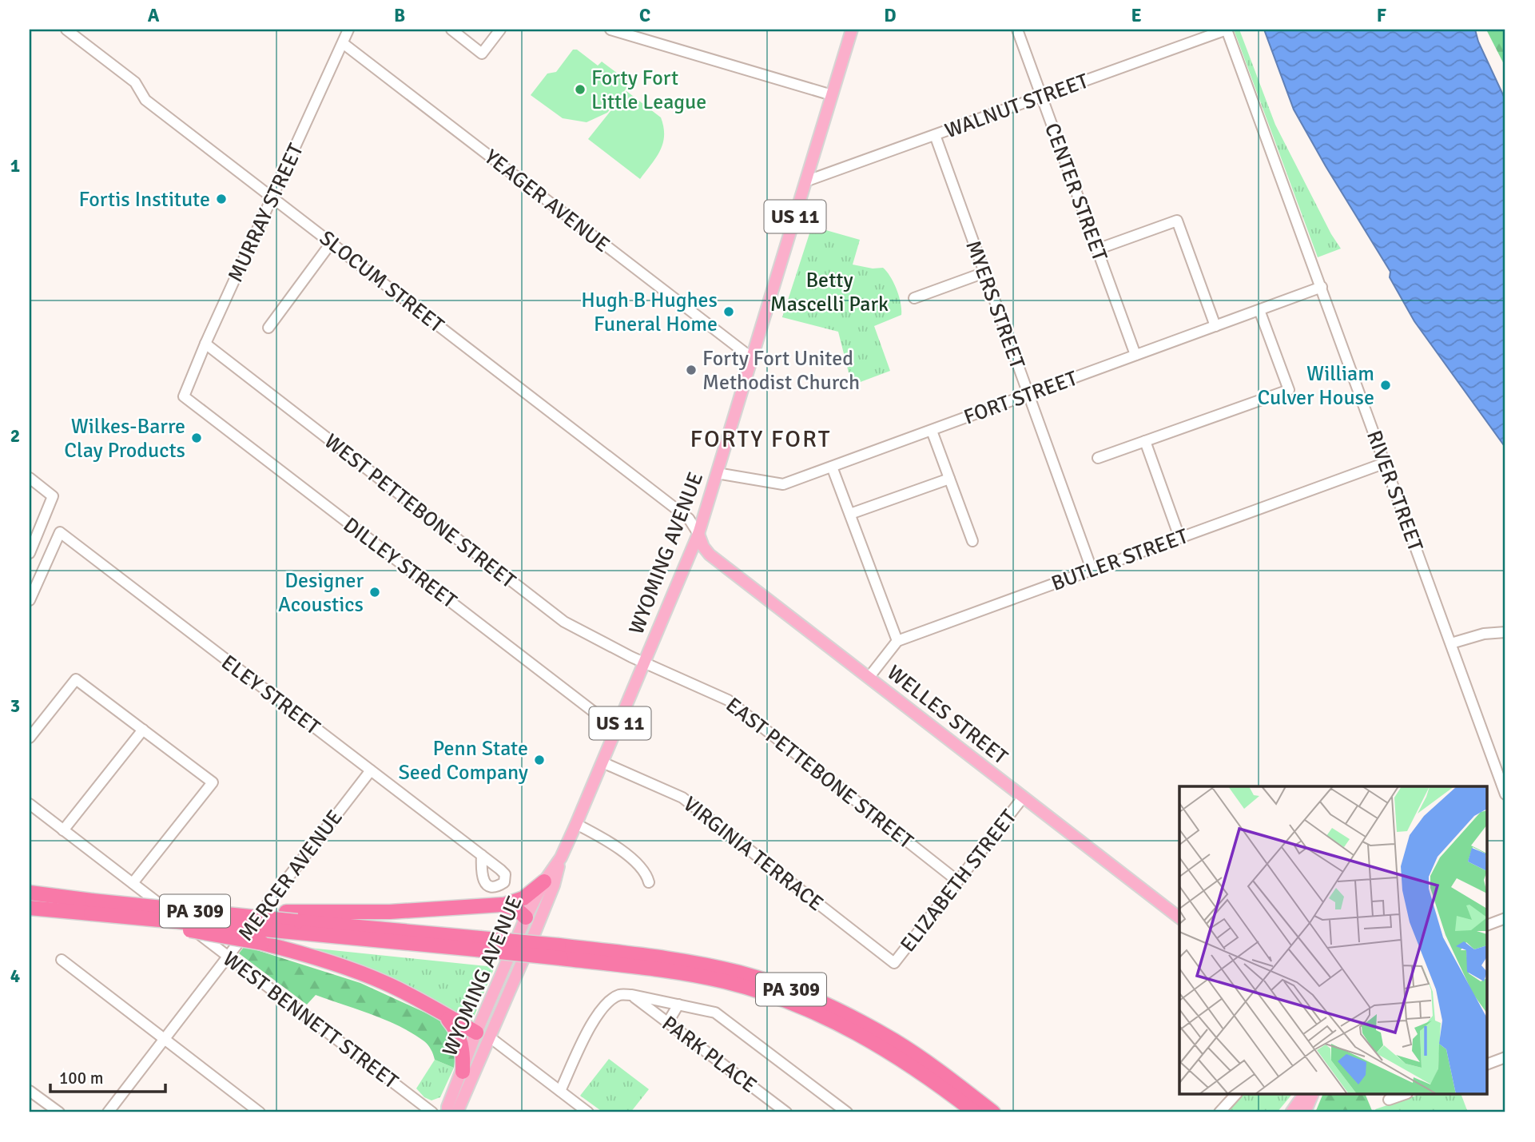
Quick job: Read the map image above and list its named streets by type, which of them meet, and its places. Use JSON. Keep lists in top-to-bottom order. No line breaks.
{"streets":{"highway":["PA 309"],"main road":["US 11","WYOMING AVENUE","WELLES STREET"],"street":["WALNUT STREET","CENTER STREET","YEAGER AVENUE","MURRAY STREET","SLOCUM STREET","MYERS STREET","FORT STREET","RIVER STREET","WEST PETTEBONE STREET","BUTLER STREET","DILLEY STREET","ELEY STREET","EAST PETTEBONE STREET","VIRGINIA TERRACE","MERCER AVENUE","ELIZABETH STREET","WEST BENNETT STREET","PARK PLACE"]},"crossings":[["WALNUT STREET","CENTER STREET"],["WALNUT STREET","MYERS STREET"],["WALNUT STREET","RIVER STREET"],["WALNUT STREET","WYOMING AVENUE"],["CENTER STREET","FORT STREET"],["YEAGER AVENUE","MURRAY STREET"],["YEAGER AVENUE","WYOMING AVENUE"],["MURRAY STREET","SLOCUM STREET"],["MURRAY STREET","WEST PETTEBONE STREET"],["MURRAY STREET","DILLEY STREET"],["SLOCUM STREET","WYOMING AVENUE"],["SLOCUM STREET","WELLES STREET"],["MYERS STREET","FORT STREET"],["MYERS STREET","BUTLER STREET"],["FORT STREET","RIVER STREET"],["FORT STREET","WYOMING AVENUE"],["RIVER STREET","BUTLER STREET"],["WEST PETTEBONE STREET","WYOMING AVENUE"],["WEST PETTEBONE STREET","EAST PETTEBONE STREET"],["WYOMING AVENUE","DILLEY STREET"],["WYOMING AVENUE","WELLES STREET"],["WYOMING AVENUE","EAST PETTEBONE STREET"],["WYOMING AVENUE","VIRGINIA TERRACE"],["ELEY STREET","MERCER AVENUE"],["WELLES STREET","ELIZABETH STREET"],["EAST PETTEBONE STREET","ELIZABETH STREET"],["VIRGINIA TERRACE","ELIZABETH STREET"],["MERCER AVENUE","WEST BENNETT STREET"]],"districts":["FORTY FORT"],"parks":["Betty Mascelli Park"],"places":["Forty Fort Little League","Fortis Institute","Hugh B Hughes Funeral Home","Forty Fort United Methodist Church","William Culver House","Wilkes-Barre Clay Products","Designer Acoustics","Penn State Seed Company"],"scale_bar":"100 m","grid":{"columns":["A","B","C","D","E","F"],"rows":["1","2","3","4"]}}
